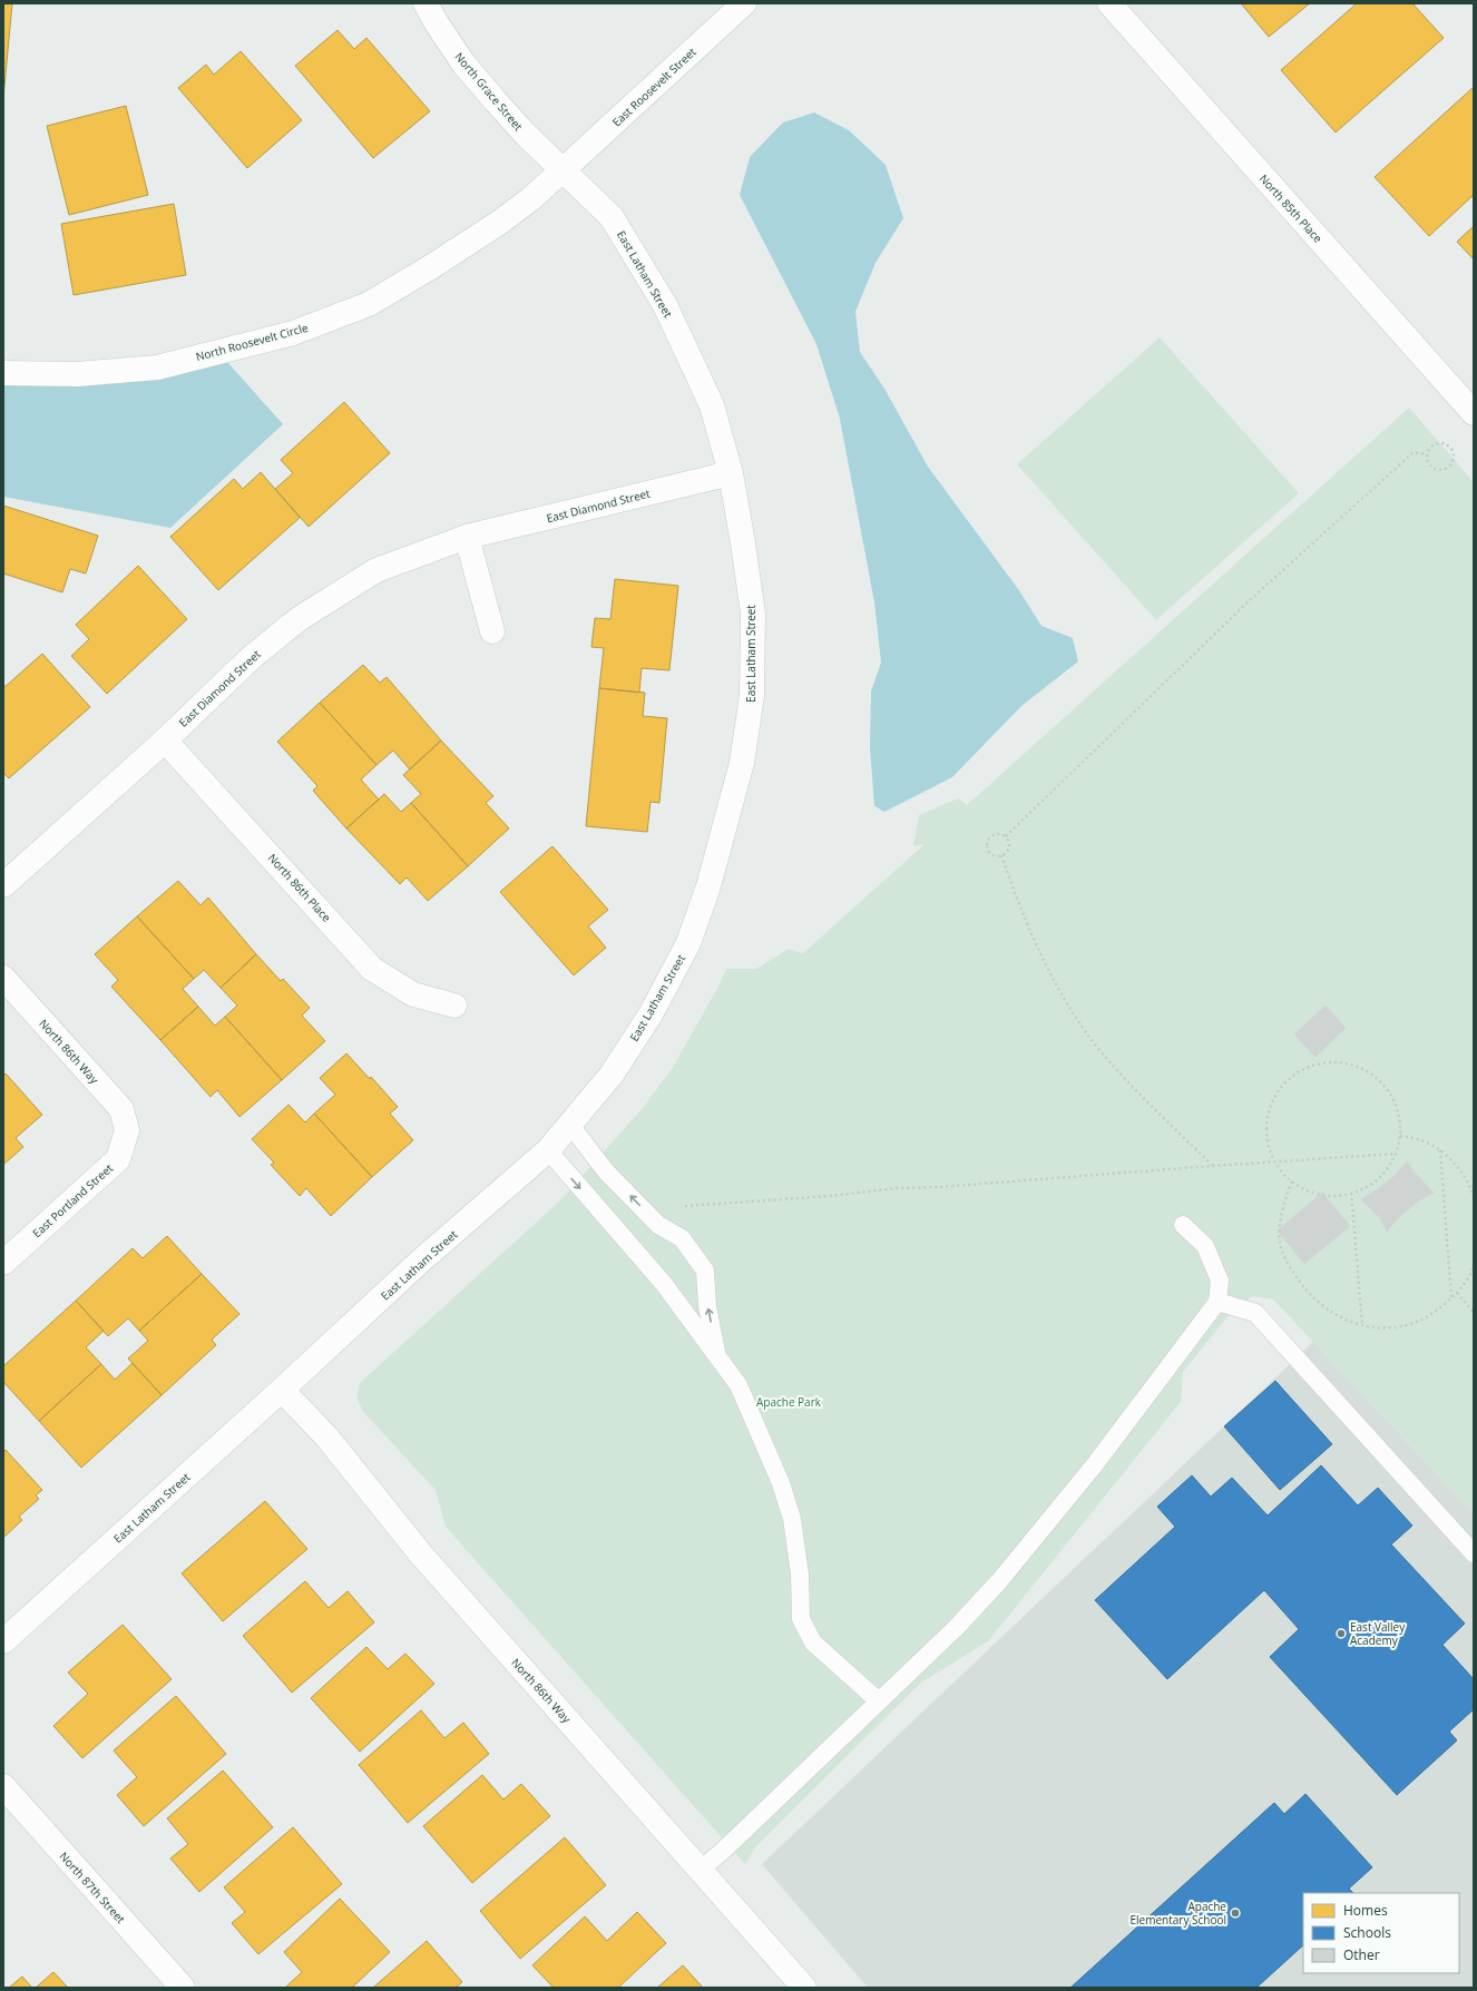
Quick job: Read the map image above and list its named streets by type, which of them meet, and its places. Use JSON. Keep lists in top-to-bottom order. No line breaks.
{"streets":{"street":["East Roosevelt Street","North Grace Street","North 85th Place","East Latham Street","North Roosevelt Circle","East Diamond Street","North 86th Place","North 86th Way","East Portland Street","North 87th Street"]},"crossings":[["East Roosevelt Street","North Grace Street"],["East Roosevelt Street","East Latham Street"],["East Roosevelt Street","North Roosevelt Circle"],["North Grace Street","East Latham Street"],["North Grace Street","North Roosevelt Circle"],["East Latham Street","North Roosevelt Circle"],["East Latham Street","East Diamond Street"],["East Latham Street","North 86th Way"],["East Diamond Street","North 86th Place"],["North 86th Way","East Portland Street"]],"parks":["Apache Park"],"places":["East Valley Academy","Apache Elementary School"],"legend":["Homes","Schools","Other"]}
